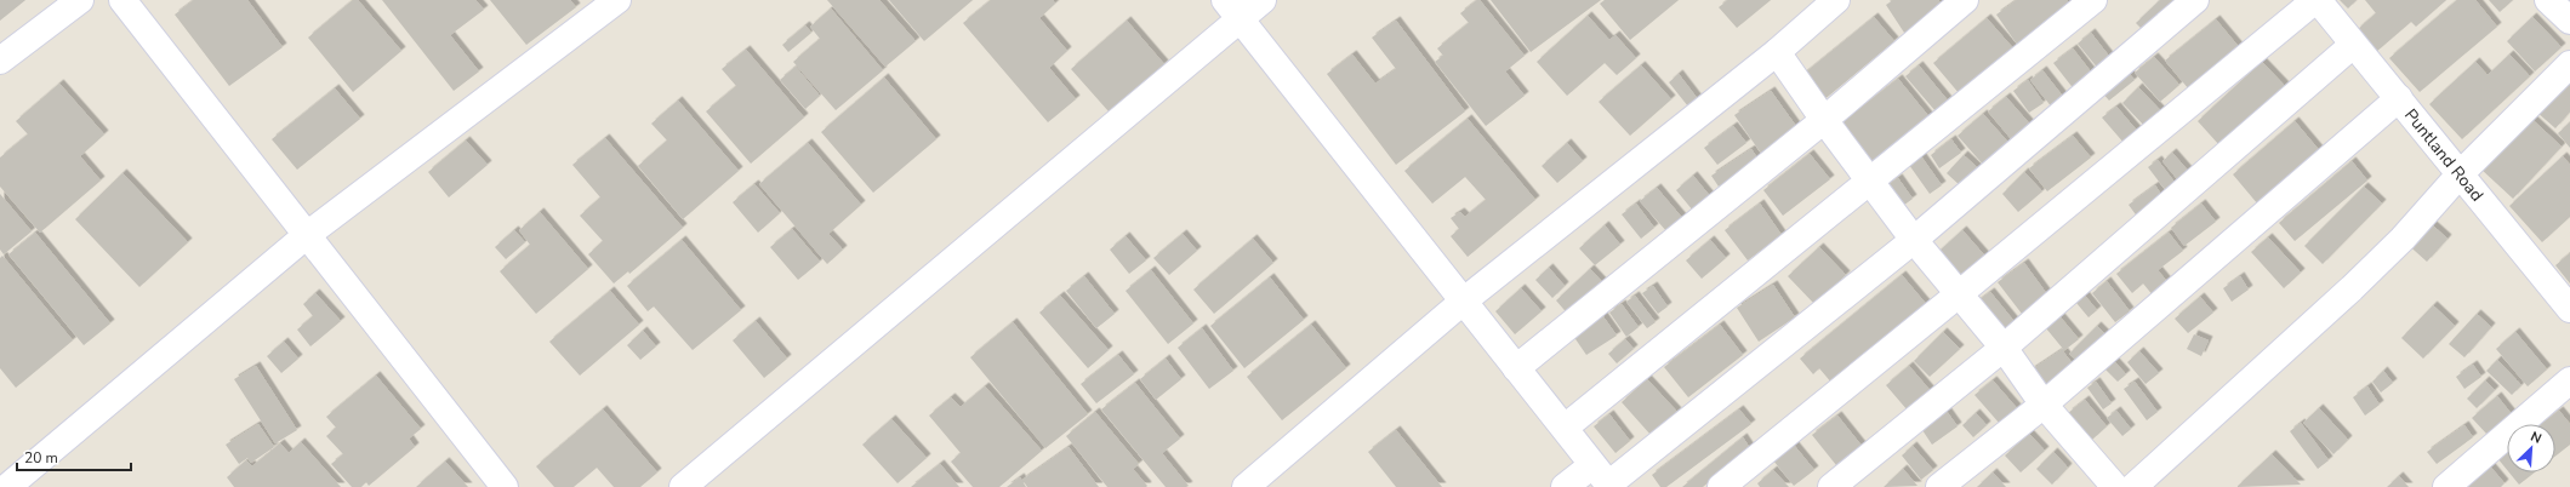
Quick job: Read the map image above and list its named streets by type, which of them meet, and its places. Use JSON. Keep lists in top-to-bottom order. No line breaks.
{"streets":{"street":["Puntland Road"]},"scale_bar":"20 m","north":"top right"}
